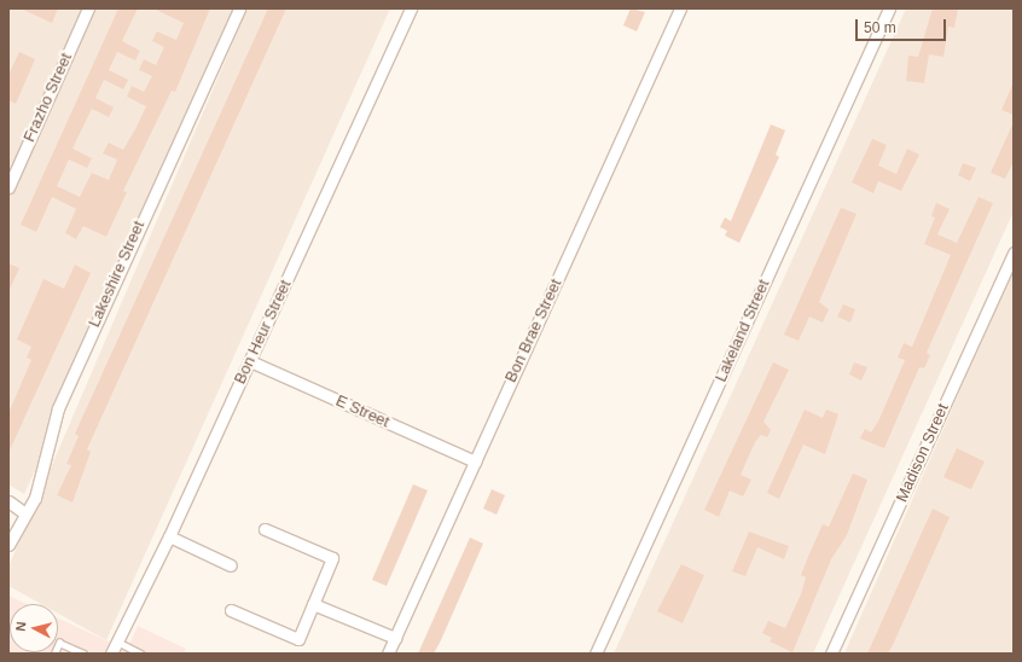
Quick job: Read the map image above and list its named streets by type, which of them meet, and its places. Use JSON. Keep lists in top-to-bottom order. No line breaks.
{"streets":{"street":["Frazho Street","Lakeshire Street","Bon Brae Street","Lakeland Street","Bon Heur Street","E Street","Madison Street"]},"crossings":[["Bon Brae Street","E Street"],["Bon Heur Street","E Street"]],"scale_bar":"50 m","north":"left"}
